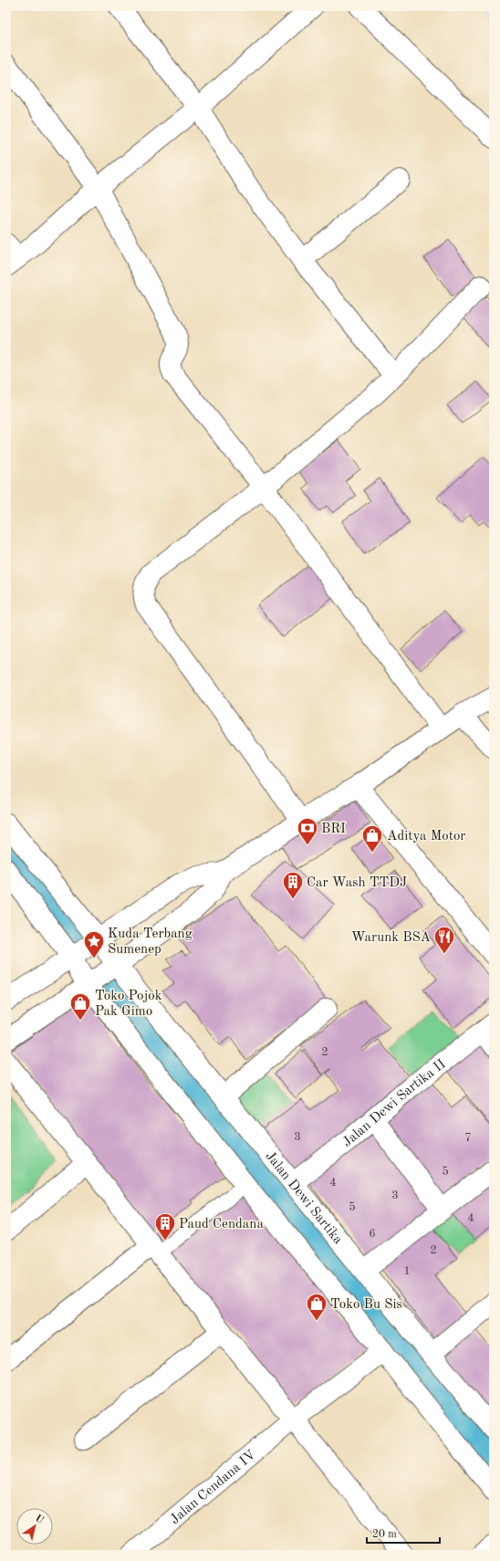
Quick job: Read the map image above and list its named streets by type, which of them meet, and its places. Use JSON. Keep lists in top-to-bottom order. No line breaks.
{"streets":{"street":["Jalan Dewi Sartika II","Jalan Dewi Sartika","Jalan Cendana IV"]},"crossings":[["Jalan Dewi Sartika II","Jalan Dewi Sartika"]],"places":{"bank":["BRI"],"shop":["Aditya Motor","Toko Pojok Pak Gimo","Toko Bu Sis"],"building":["Car Wash TTDJ","Paud Cendana"],"restaurant":["Warunk BSA"],"place":["Kuda Terbang Sumenep"]},"house_numbers":["2","3","7","5","4","3","5","4","6","2","1"],"scale_bar":"20 m","north":"top right"}
